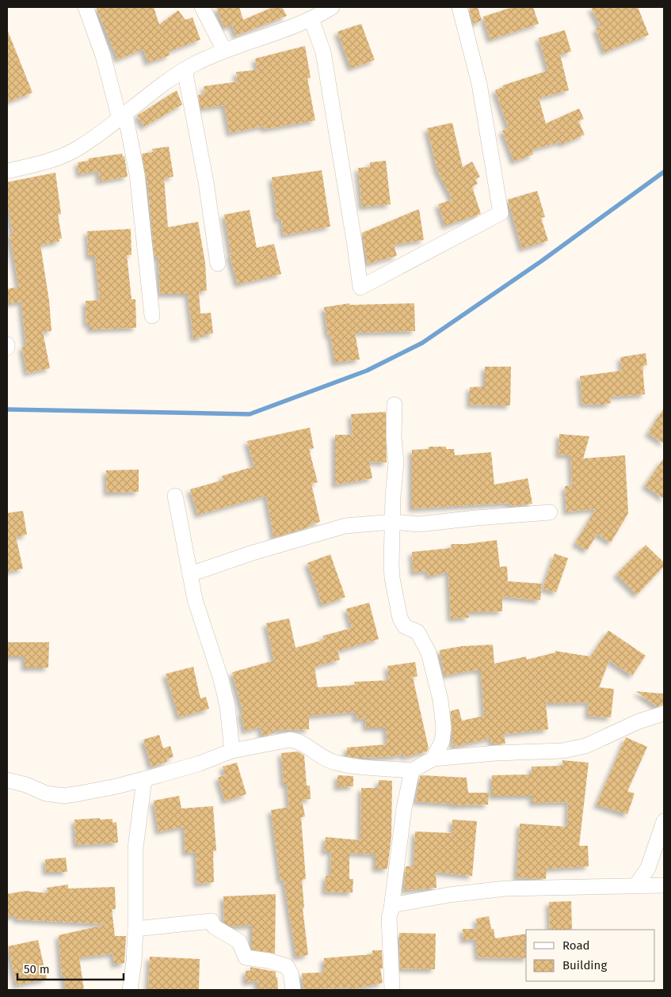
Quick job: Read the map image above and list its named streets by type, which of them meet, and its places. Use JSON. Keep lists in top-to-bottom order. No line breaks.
{"legend":["Road","Building"],"scale_bar":"50 m"}
